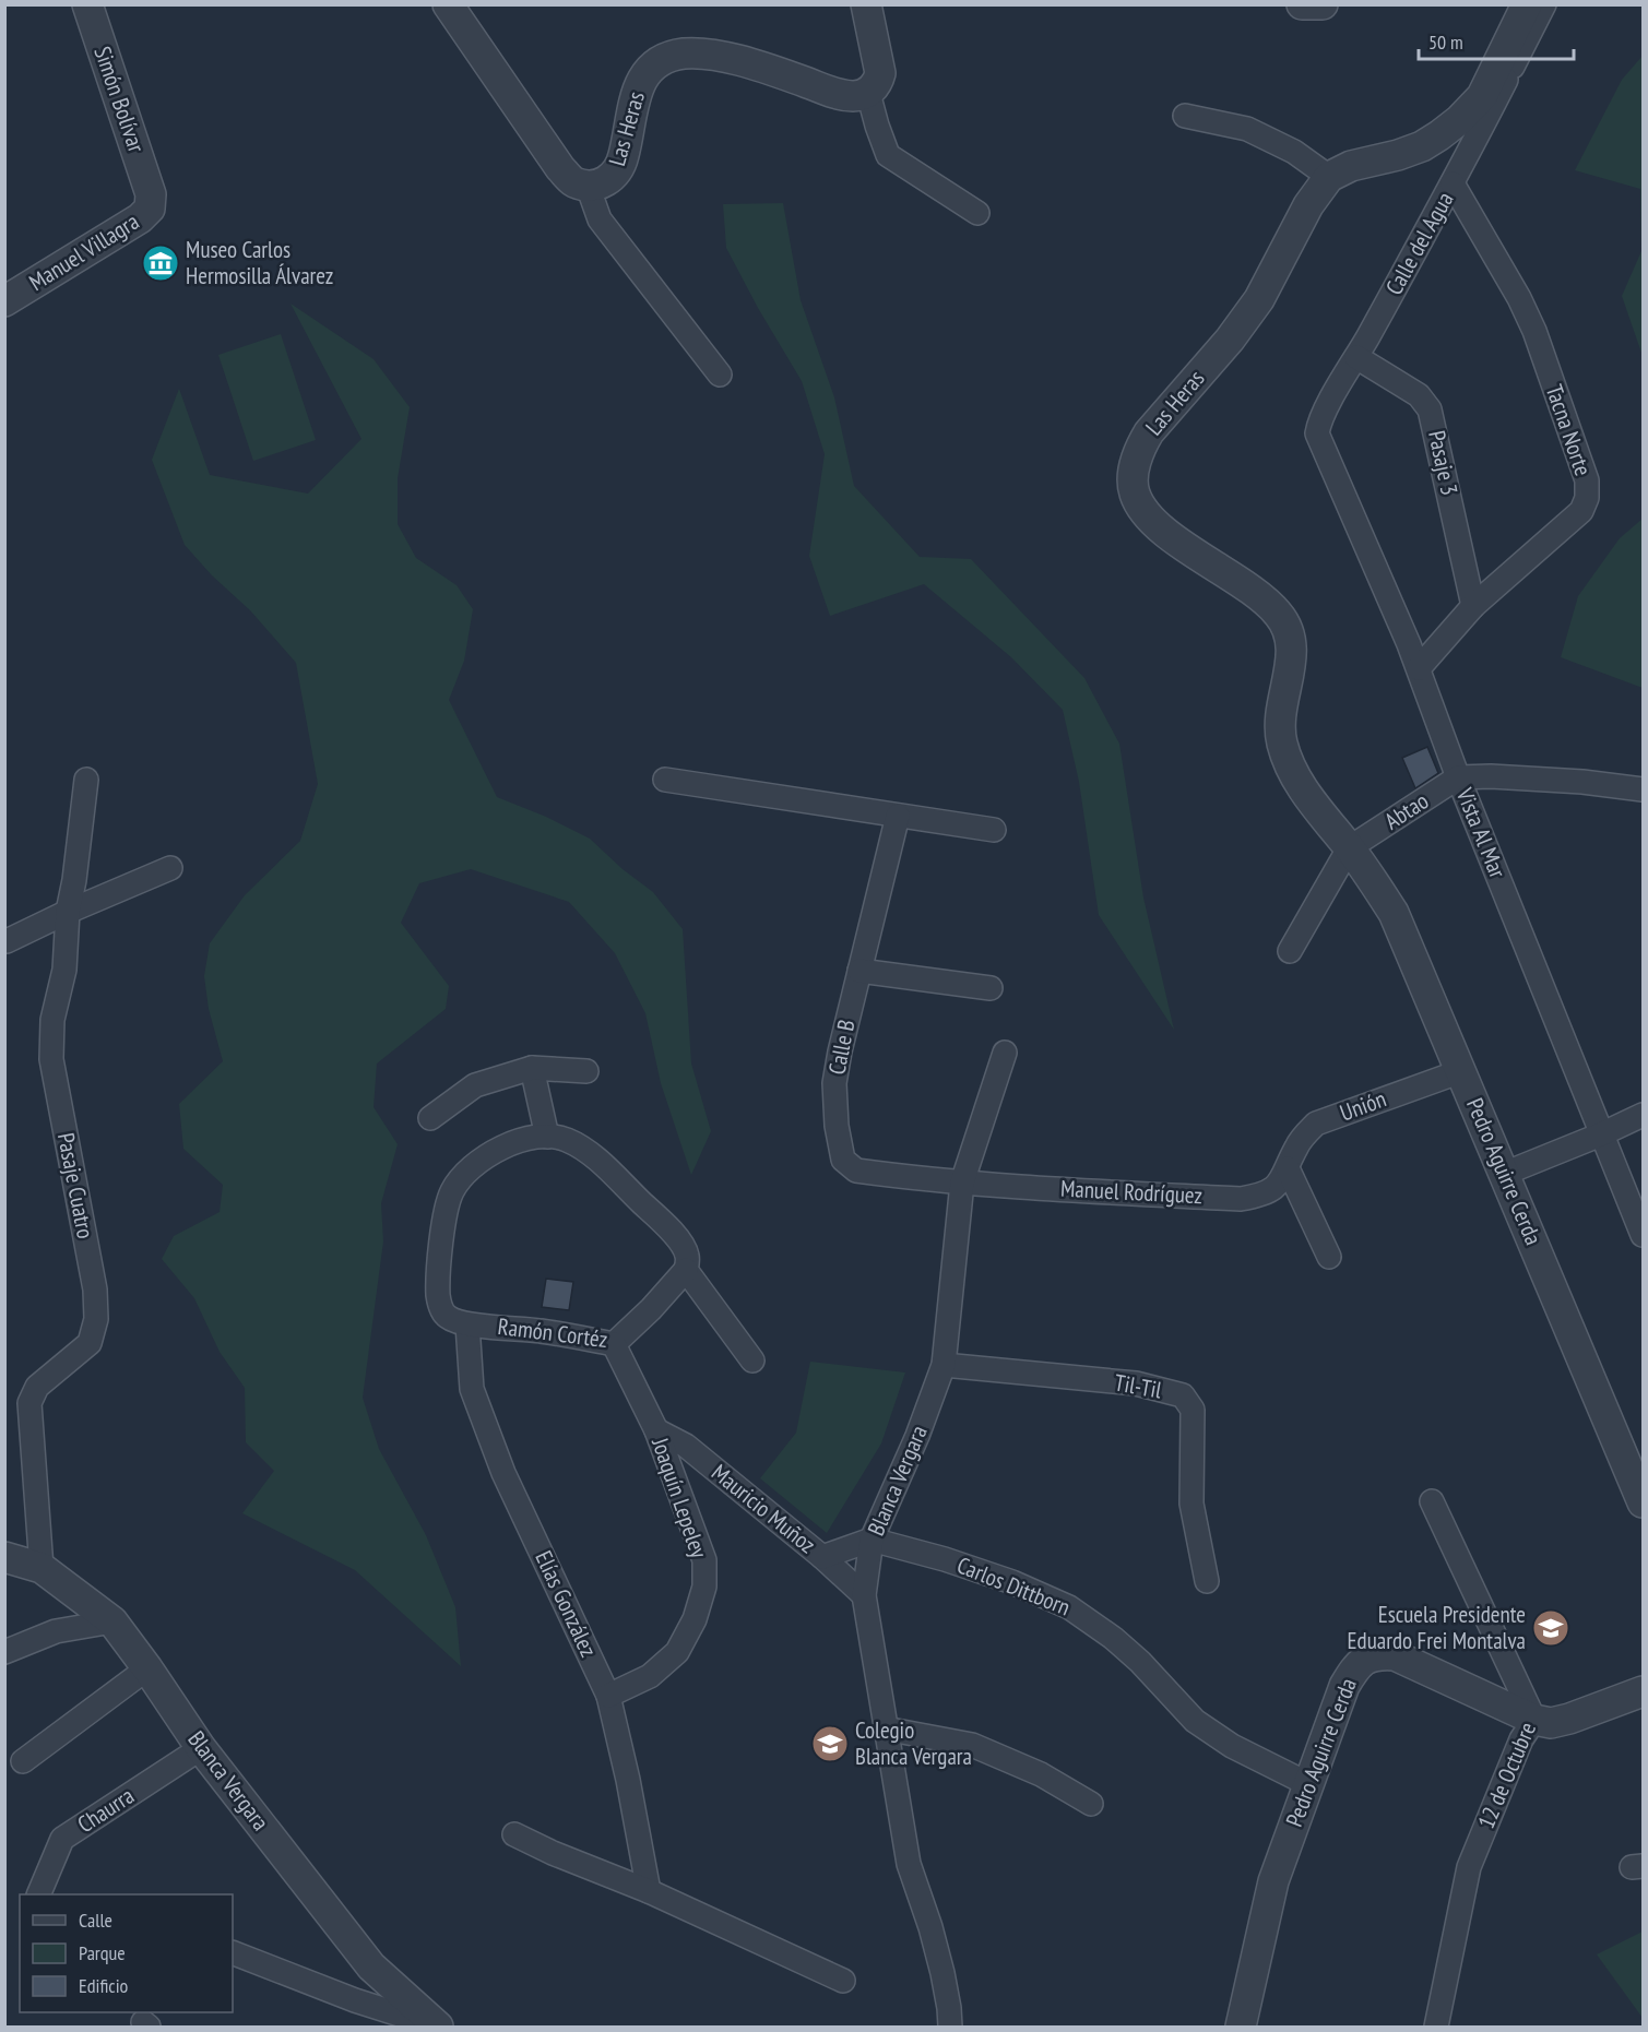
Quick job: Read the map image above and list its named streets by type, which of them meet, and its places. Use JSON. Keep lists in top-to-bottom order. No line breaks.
{"streets":{"street":["Simón Bolívar","Las Heras","Calle del Agua","Manuel Villagra","Tacna Norte","Pasaje 3","Abtao","Vista Al Mar","Calle B","Unión","Pedro Aguirre Cerda","Pasaje Cuatro","Manuel Rodríguez","Ramón Cortéz","Til-Til","Blanca Vergara","Joaquín Lepeley","Mauricio Muñoz","Carlos Dittborn","Elías González","12 de Octubre","Chaurra"]},"crossings":[["Simón Bolívar","Manuel Villagra"],["Las Heras","Abtao"],["Las Heras","Pedro Aguirre Cerda"],["Calle del Agua","Tacna Norte"],["Calle del Agua","Pasaje 3"],["Calle del Agua","Vista Al Mar"],["Tacna Norte","Pasaje 3"],["Tacna Norte","Vista Al Mar"],["Abtao","Vista Al Mar"],["Abtao","Pedro Aguirre Cerda"],["Calle B","Manuel Rodríguez"],["Calle B","Blanca Vergara"],["Unión","Pedro Aguirre Cerda"],["Unión","Manuel Rodríguez"],["Pedro Aguirre Cerda","Carlos Dittborn"],["Pedro Aguirre Cerda","12 de Octubre"],["Pasaje Cuatro","Blanca Vergara"],["Manuel Rodríguez","Blanca Vergara"],["Ramón Cortéz","Joaquín Lepeley"],["Ramón Cortéz","Elías González"],["Til-Til","Blanca Vergara"],["Blanca Vergara","Mauricio Muñoz"],["Blanca Vergara","Carlos Dittborn"],["Blanca Vergara","Chaurra"],["Joaquín Lepeley","Mauricio Muñoz"],["Joaquín Lepeley","Elías González"]],"places":{"museum":["Museo Carlos Hermosilla Álvarez"],"school or university":["Escuela Presidente Eduardo Frei Montalva","Colegio Blanca Vergara"]},"legend":["Calle","Parque","Edificio"],"scale_bar":"50 m"}
